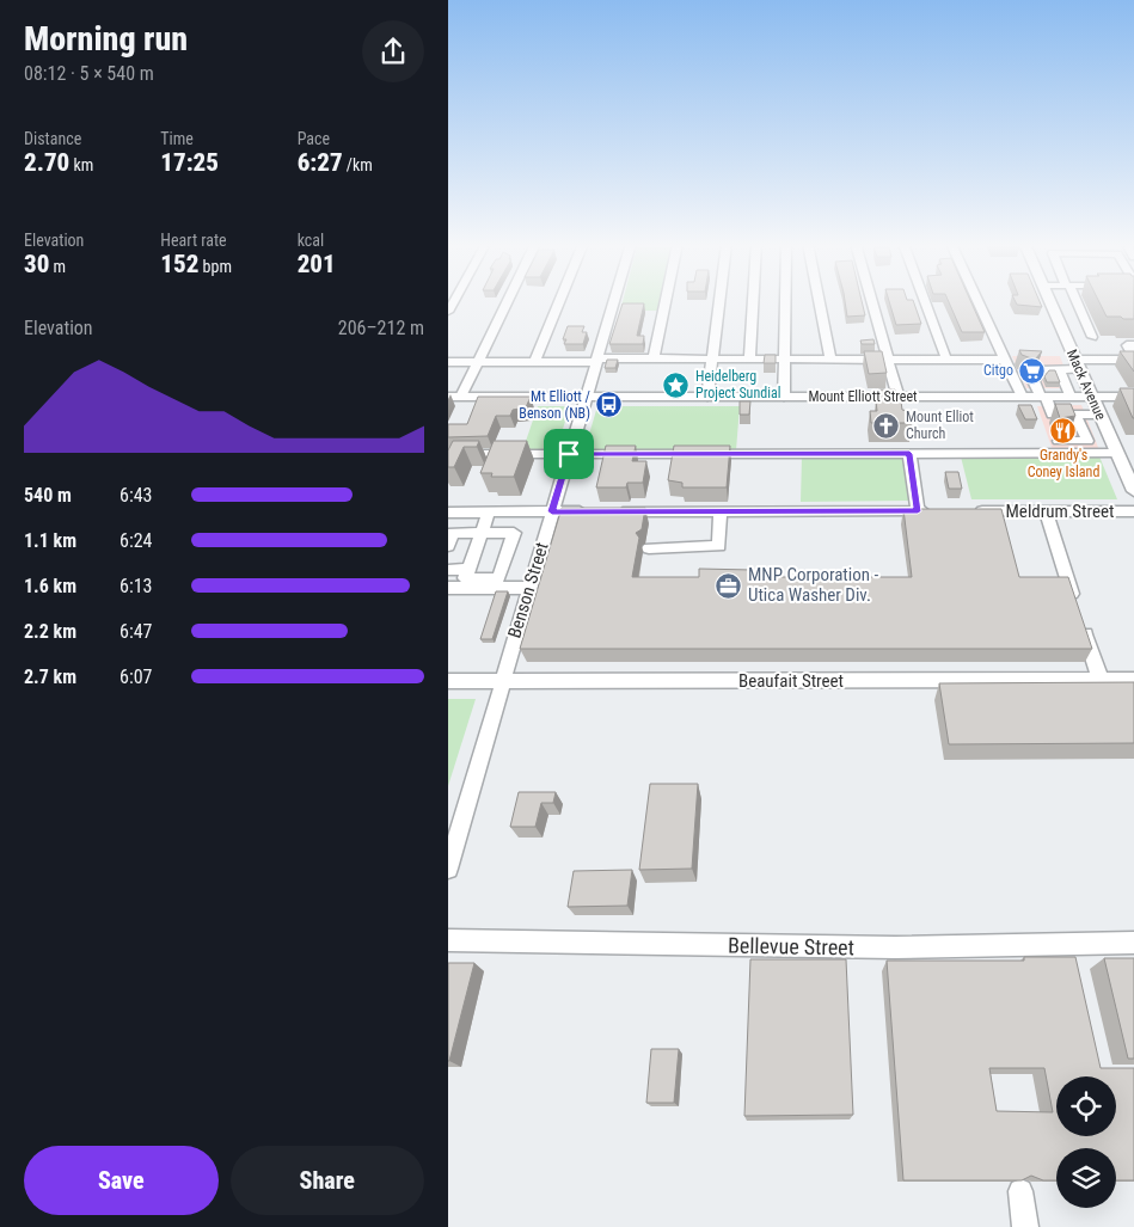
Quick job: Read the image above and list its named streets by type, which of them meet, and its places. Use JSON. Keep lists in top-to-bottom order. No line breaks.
{"streets":{"main road":["Mack Avenue","Mount Elliott Street"],"street":["Meldrum Street","Benson Street","Beaufait Street","Bellevue Street"]},"crossings":[["Mack Avenue","Mount Elliott Street"],["Mount Elliott Street","Benson Street"],["Benson Street","Beaufait Street"]],"places":{"supermarket":["Citgo"],"place":["Heidelberg Project Sundial"],"bus stop":["Mt Elliott / Benson (NB)"],"church":["Mount Elliot Church"],"restaurant":["Grandy's Coney Island"],"office":["MNP Corporation - Utica Washer Div."]},"page":{"heading":["Morning run","08:12 · 5 × 540 m"],"stats":[["Distance","2.70 km"],["Time","17:25"],["Pace","6:27 /km"],["Elevation","30 m"],["Heart rate","152 bpm"],["kcal","201"]],"chart":["Elevation","206–212 m"],"list":[{"name":"540 m","note":"6:43"},{"name":"1.1 km","note":"6:24"},{"name":"1.6 km","note":"6:13"},{"name":"2.2 km","note":"6:47"},{"name":"2.7 km","note":"6:07"}],"buttons":["Save","Share"]}}
